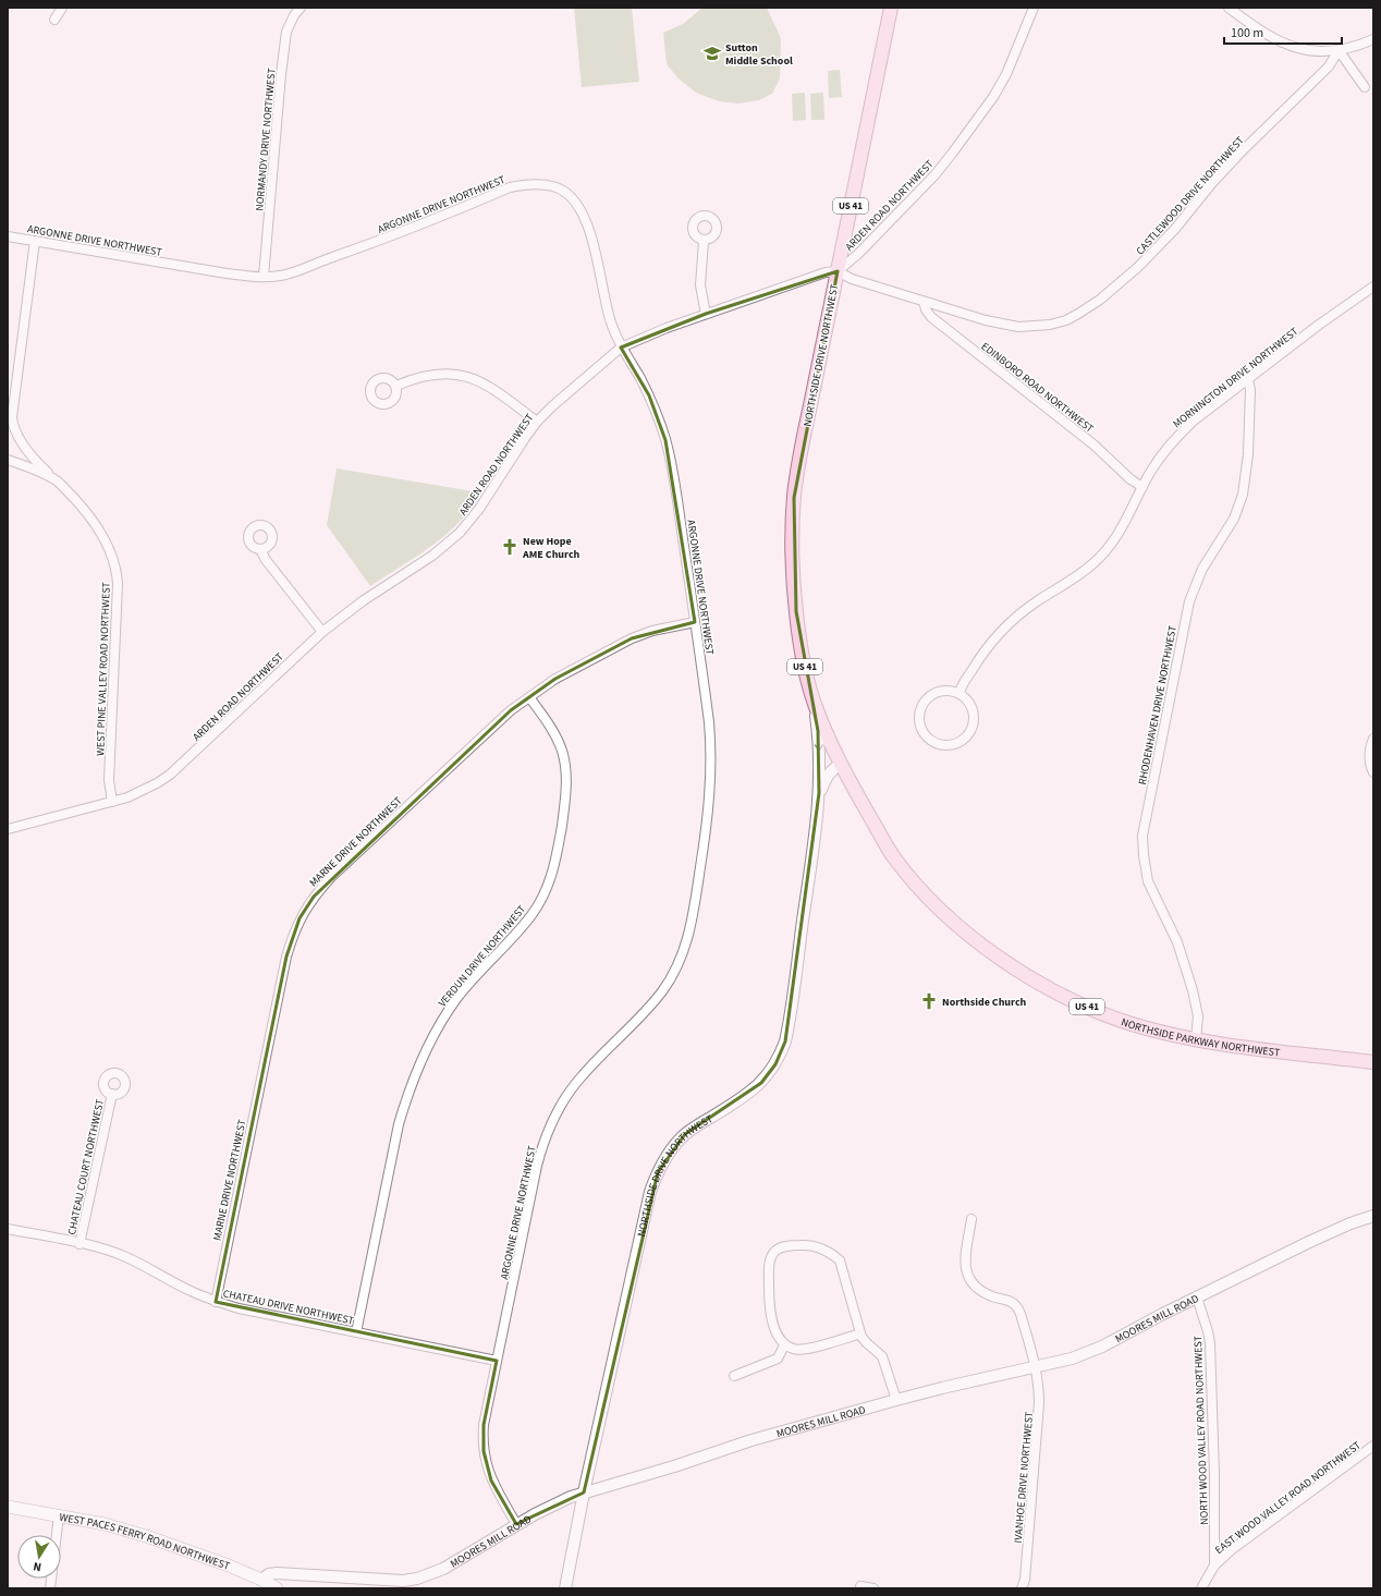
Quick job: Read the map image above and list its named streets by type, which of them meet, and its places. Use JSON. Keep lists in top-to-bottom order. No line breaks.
{"streets":{"main road":["US 41","NORTHSIDE DRIVE NORTHWEST","NORTHSIDE PARKWAY NORTHWEST","WEST PACES FERRY ROAD NORTHWEST"],"street":["NORMANDY DRIVE NORTHWEST","CASTLEWOOD DRIVE NORTHWEST","ARGONNE DRIVE NORTHWEST","ARDEN ROAD NORTHWEST","MORNINGTON DRIVE NORTHWEST","EDINBORO ROAD NORTHWEST","WEST PINE VALLEY ROAD NORTHWEST","RHODENHAVEN DRIVE NORTHWEST","MARNE DRIVE NORTHWEST","VERDUN DRIVE NORTHWEST","CHATEAU COURT NORTHWEST","CHATEAU DRIVE NORTHWEST","MOORES MILL ROAD","NORTH WOOD VALLEY ROAD NORTHWEST","IVANHOE DRIVE NORTHWEST","EAST WOOD VALLEY ROAD NORTHWEST"]},"crossings":[["NORMANDY DRIVE NORTHWEST","ARGONNE DRIVE NORTHWEST"],["CASTLEWOOD DRIVE NORTHWEST","ARDEN ROAD NORTHWEST"],["CASTLEWOOD DRIVE NORTHWEST","NORTHSIDE DRIVE NORTHWEST"],["CASTLEWOOD DRIVE NORTHWEST","EDINBORO ROAD NORTHWEST"],["ARGONNE DRIVE NORTHWEST","ARDEN ROAD NORTHWEST"],["ARGONNE DRIVE NORTHWEST","MARNE DRIVE NORTHWEST"],["ARGONNE DRIVE NORTHWEST","CHATEAU DRIVE NORTHWEST"],["ARGONNE DRIVE NORTHWEST","MOORES MILL ROAD"],["ARDEN ROAD NORTHWEST","NORTHSIDE DRIVE NORTHWEST"],["ARDEN ROAD NORTHWEST","WEST PINE VALLEY ROAD NORTHWEST"],["NORTHSIDE DRIVE NORTHWEST","NORTHSIDE PARKWAY NORTHWEST"],["NORTHSIDE DRIVE NORTHWEST","MOORES MILL ROAD"],["MORNINGTON DRIVE NORTHWEST","EDINBORO ROAD NORTHWEST"],["MORNINGTON DRIVE NORTHWEST","RHODENHAVEN DRIVE NORTHWEST"],["RHODENHAVEN DRIVE NORTHWEST","NORTHSIDE PARKWAY NORTHWEST"],["MARNE DRIVE NORTHWEST","VERDUN DRIVE NORTHWEST"],["MARNE DRIVE NORTHWEST","CHATEAU DRIVE NORTHWEST"],["VERDUN DRIVE NORTHWEST","CHATEAU DRIVE NORTHWEST"],["CHATEAU COURT NORTHWEST","CHATEAU DRIVE NORTHWEST"],["MOORES MILL ROAD","NORTH WOOD VALLEY ROAD NORTHWEST"],["MOORES MILL ROAD","IVANHOE DRIVE NORTHWEST"],["MOORES MILL ROAD","WEST PACES FERRY ROAD NORTHWEST"],["NORTH WOOD VALLEY ROAD NORTHWEST","EAST WOOD VALLEY ROAD NORTHWEST"]],"places":{"school or university":["Sutton Middle School"],"church":["New Hope AME Church","Northside Church"]},"scale_bar":"100 m","north":"bottom"}
